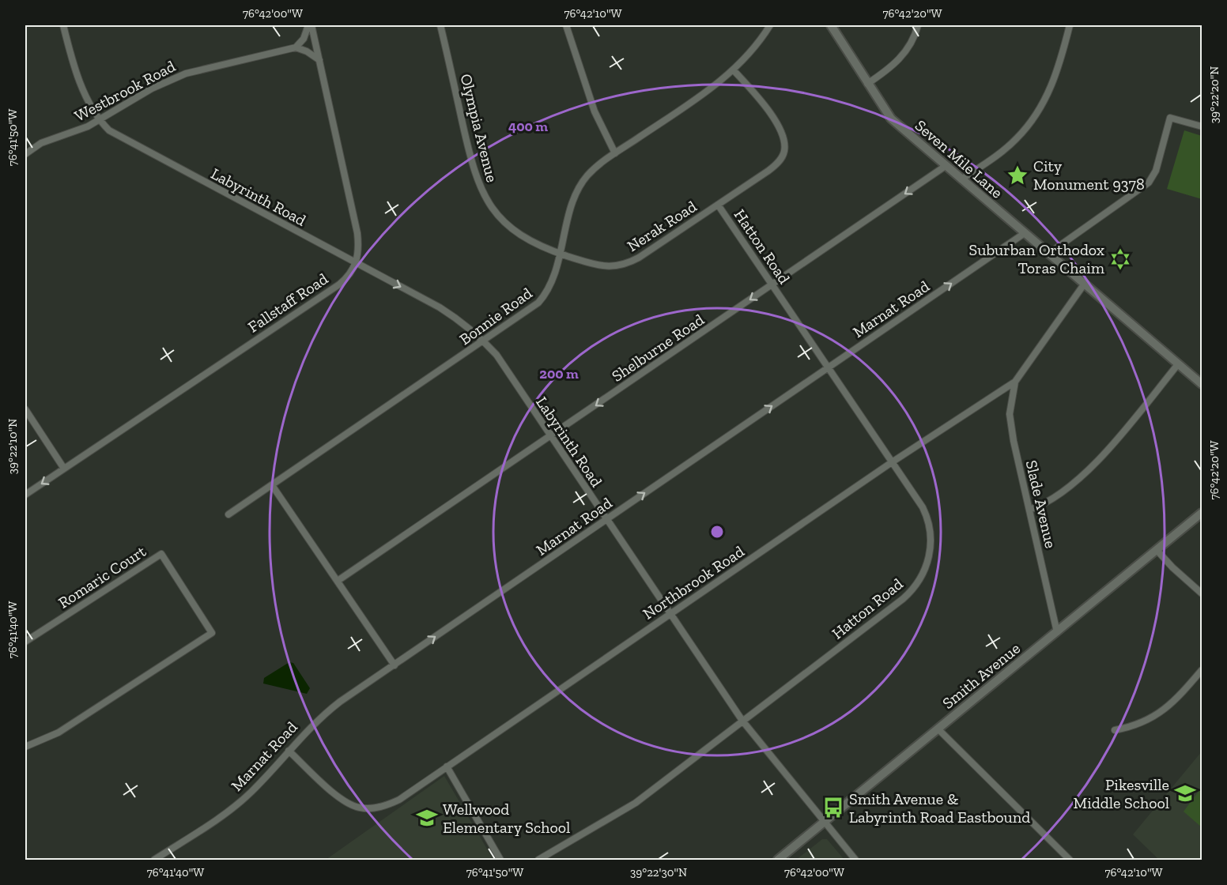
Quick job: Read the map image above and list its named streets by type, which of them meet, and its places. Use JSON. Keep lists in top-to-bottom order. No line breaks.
{"streets":{"main road":["Seven Mile Lane","Smith Avenue"],"street":["Westbrook Road","Olympia Avenue","Labyrinth Road","Nerak Road","Hatton Road","Fallstaff Road","Marnat Road","Bonnie Road","Shelburne Road","Slade Avenue","Romaric Court","Northbrook Road"]},"crossings":[["Westbrook Road","Labyrinth Road"],["Olympia Avenue","Nerak Road"],["Olympia Avenue","Bonnie Road"],["Seven Mile Lane","Marnat Road"],["Seven Mile Lane","Shelburne Road"],["Seven Mile Lane","Northbrook Road"],["Labyrinth Road","Hatton Road"],["Labyrinth Road","Fallstaff Road"],["Labyrinth Road","Marnat Road"],["Labyrinth Road","Bonnie Road"],["Labyrinth Road","Shelburne Road"],["Labyrinth Road","Northbrook Road"],["Labyrinth Road","Smith Avenue"],["Nerak Road","Hatton Road"],["Nerak Road","Bonnie Road"],["Hatton Road","Marnat Road"],["Hatton Road","Shelburne Road"],["Hatton Road","Northbrook Road"],["Marnat Road","Northbrook Road"],["Slade Avenue","Northbrook Road"],["Slade Avenue","Smith Avenue"]],"one_way":["Marnat Road","Shelburne Road"],"places":{"place":["City Monument 9378"],"synagogue":["Suburban Orthodox Toras Chaim"],"school or university":["Pikesville Middle School","Wellwood Elementary School"],"bus stop":["Smith Avenue & Labyrinth Road Eastbound"]},"coordinates":["76°42'00\"W","76°42'10\"W","76°42'20\"W","39°22'20\"N","76°41'50\"W","39°22'10\"N","76°41'40\"W","39°22'30\"N"],"rings":["400 m","200 m"]}
